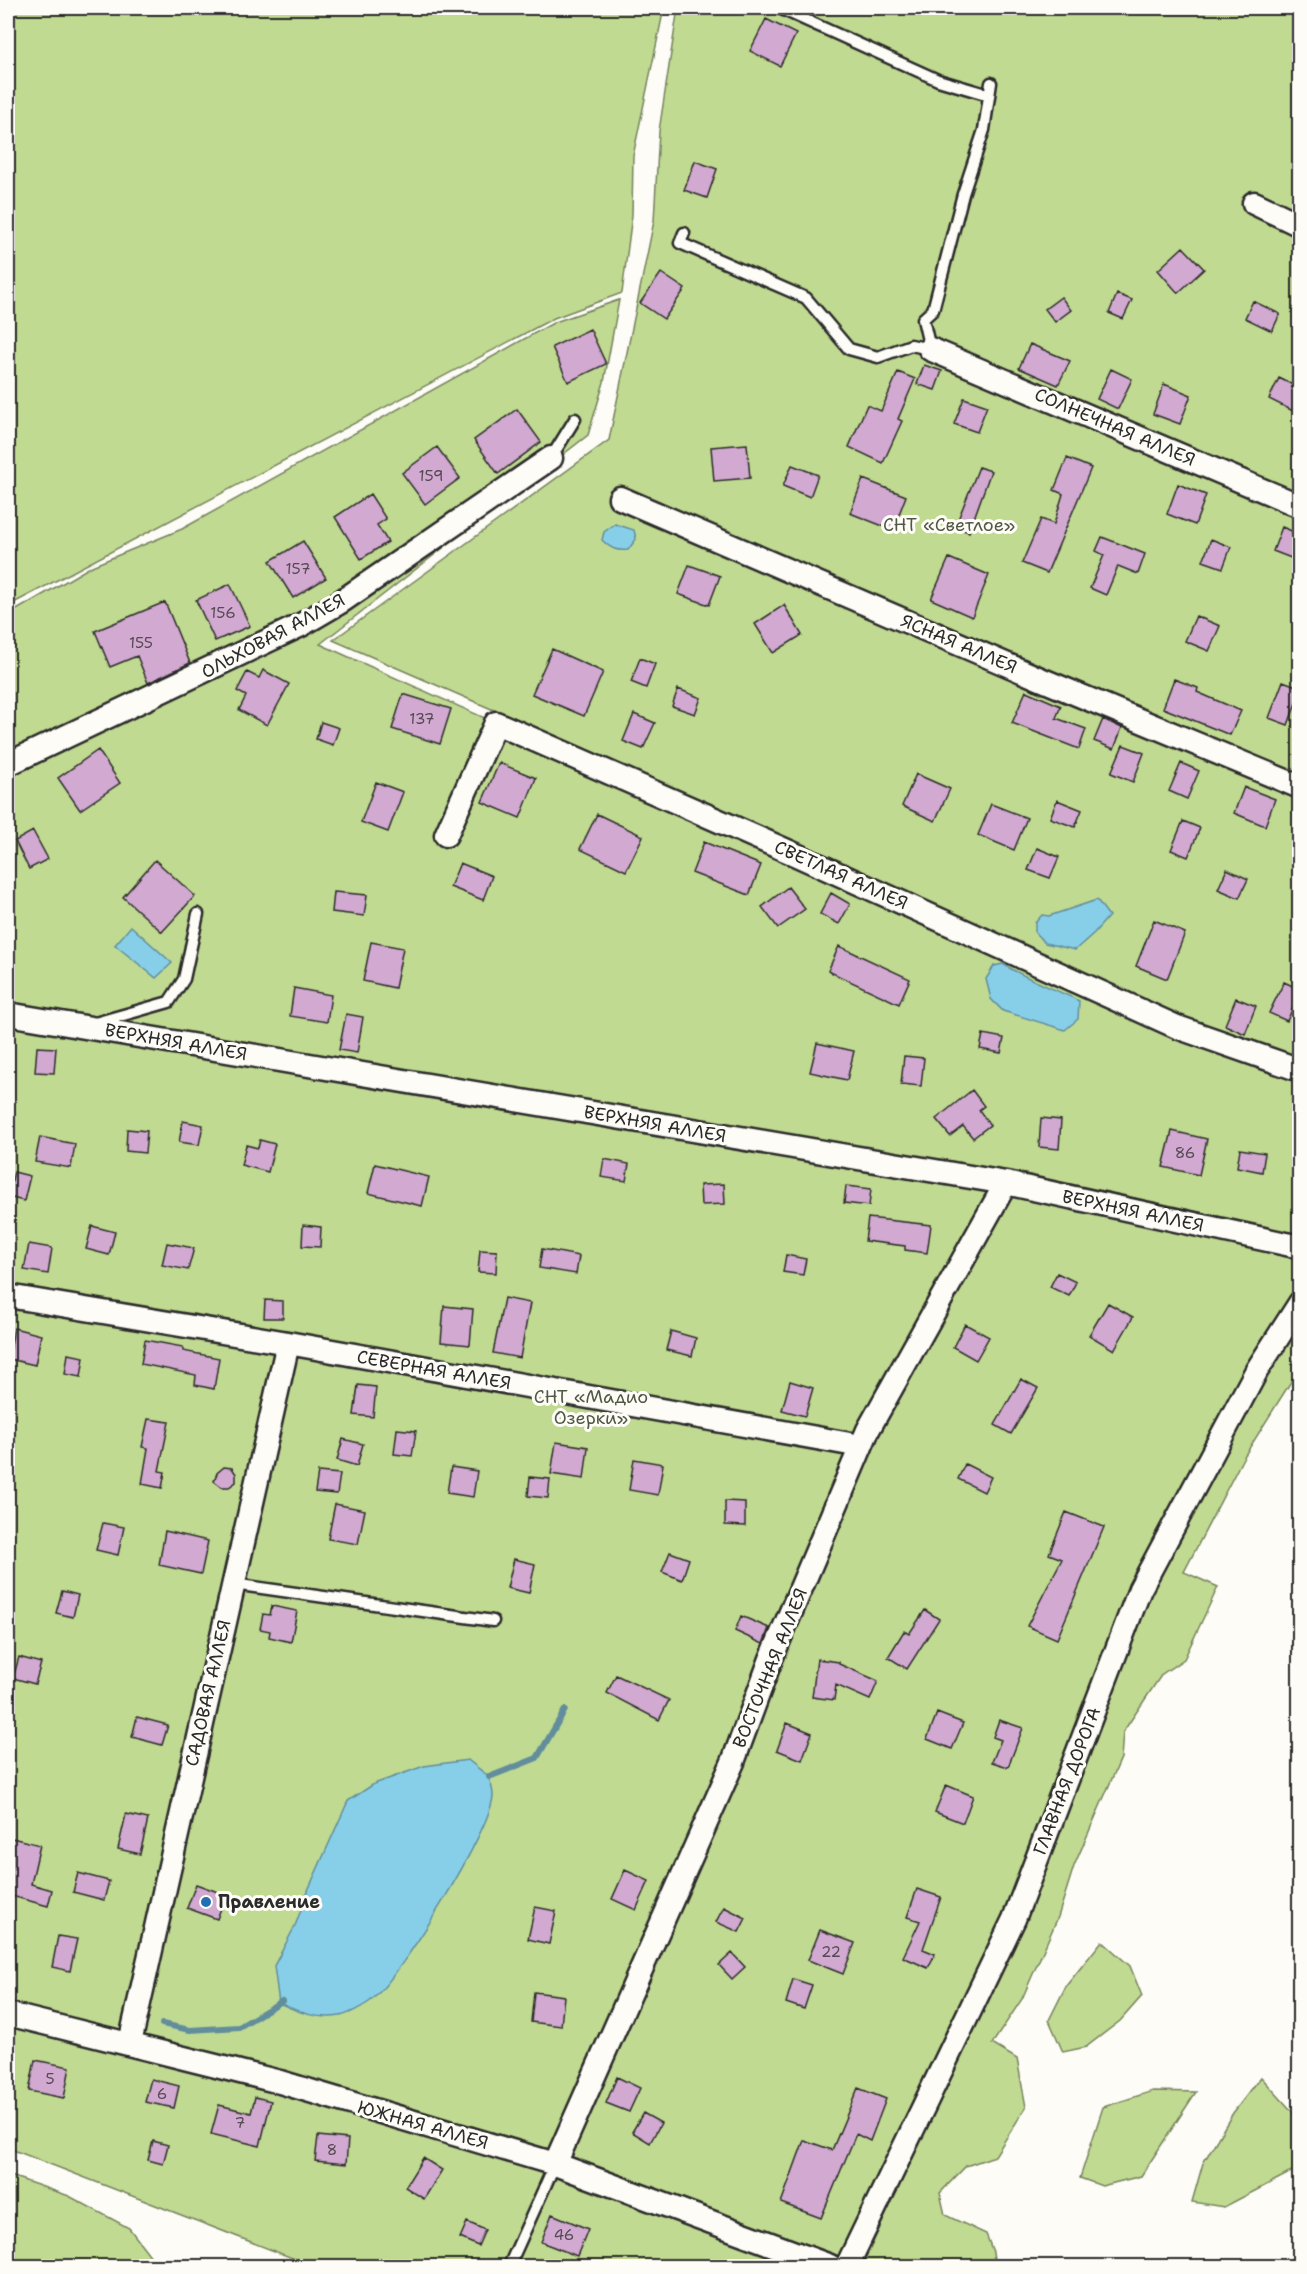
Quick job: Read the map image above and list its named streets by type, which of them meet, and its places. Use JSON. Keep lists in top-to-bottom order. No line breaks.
{"streets":{"street":["СОЛНЕЧНАЯ АЛЛЕЯ","ОЛЬХОВАЯ АЛЛЕЯ","ЯСНАЯ АЛЛЕЯ","СВЕТЛАЯ АЛЛЕЯ","ВЕРХНЯЯ АЛЛЕЯ","СЕВЕРНАЯ АЛЛЕЯ","ВОСТОЧНАЯ АЛЛЕЯ","САДОВАЯ АЛЛЕЯ","ГЛАВНАЯ ДОРОГА","ЮЖНАЯ АЛЛЕЯ"]},"crossings":[["ВЕРХНЯЯ АЛЛЕЯ","ВОСТОЧНАЯ АЛЛЕЯ"],["СЕВЕРНАЯ АЛЛЕЯ","ВОСТОЧНАЯ АЛЛЕЯ"],["СЕВЕРНАЯ АЛЛЕЯ","САДОВАЯ АЛЛЕЯ"],["ВОСТОЧНАЯ АЛЛЕЯ","ЮЖНАЯ АЛЛЕЯ"],["САДОВАЯ АЛЛЕЯ","ЮЖНАЯ АЛЛЕЯ"]],"parks":["СНТ «Светлое»","СНТ «Мадио Озерки»"],"places":["Правление"],"house_numbers":["159","157","156","155","137","86","22","5","6","7","8","46"]}
